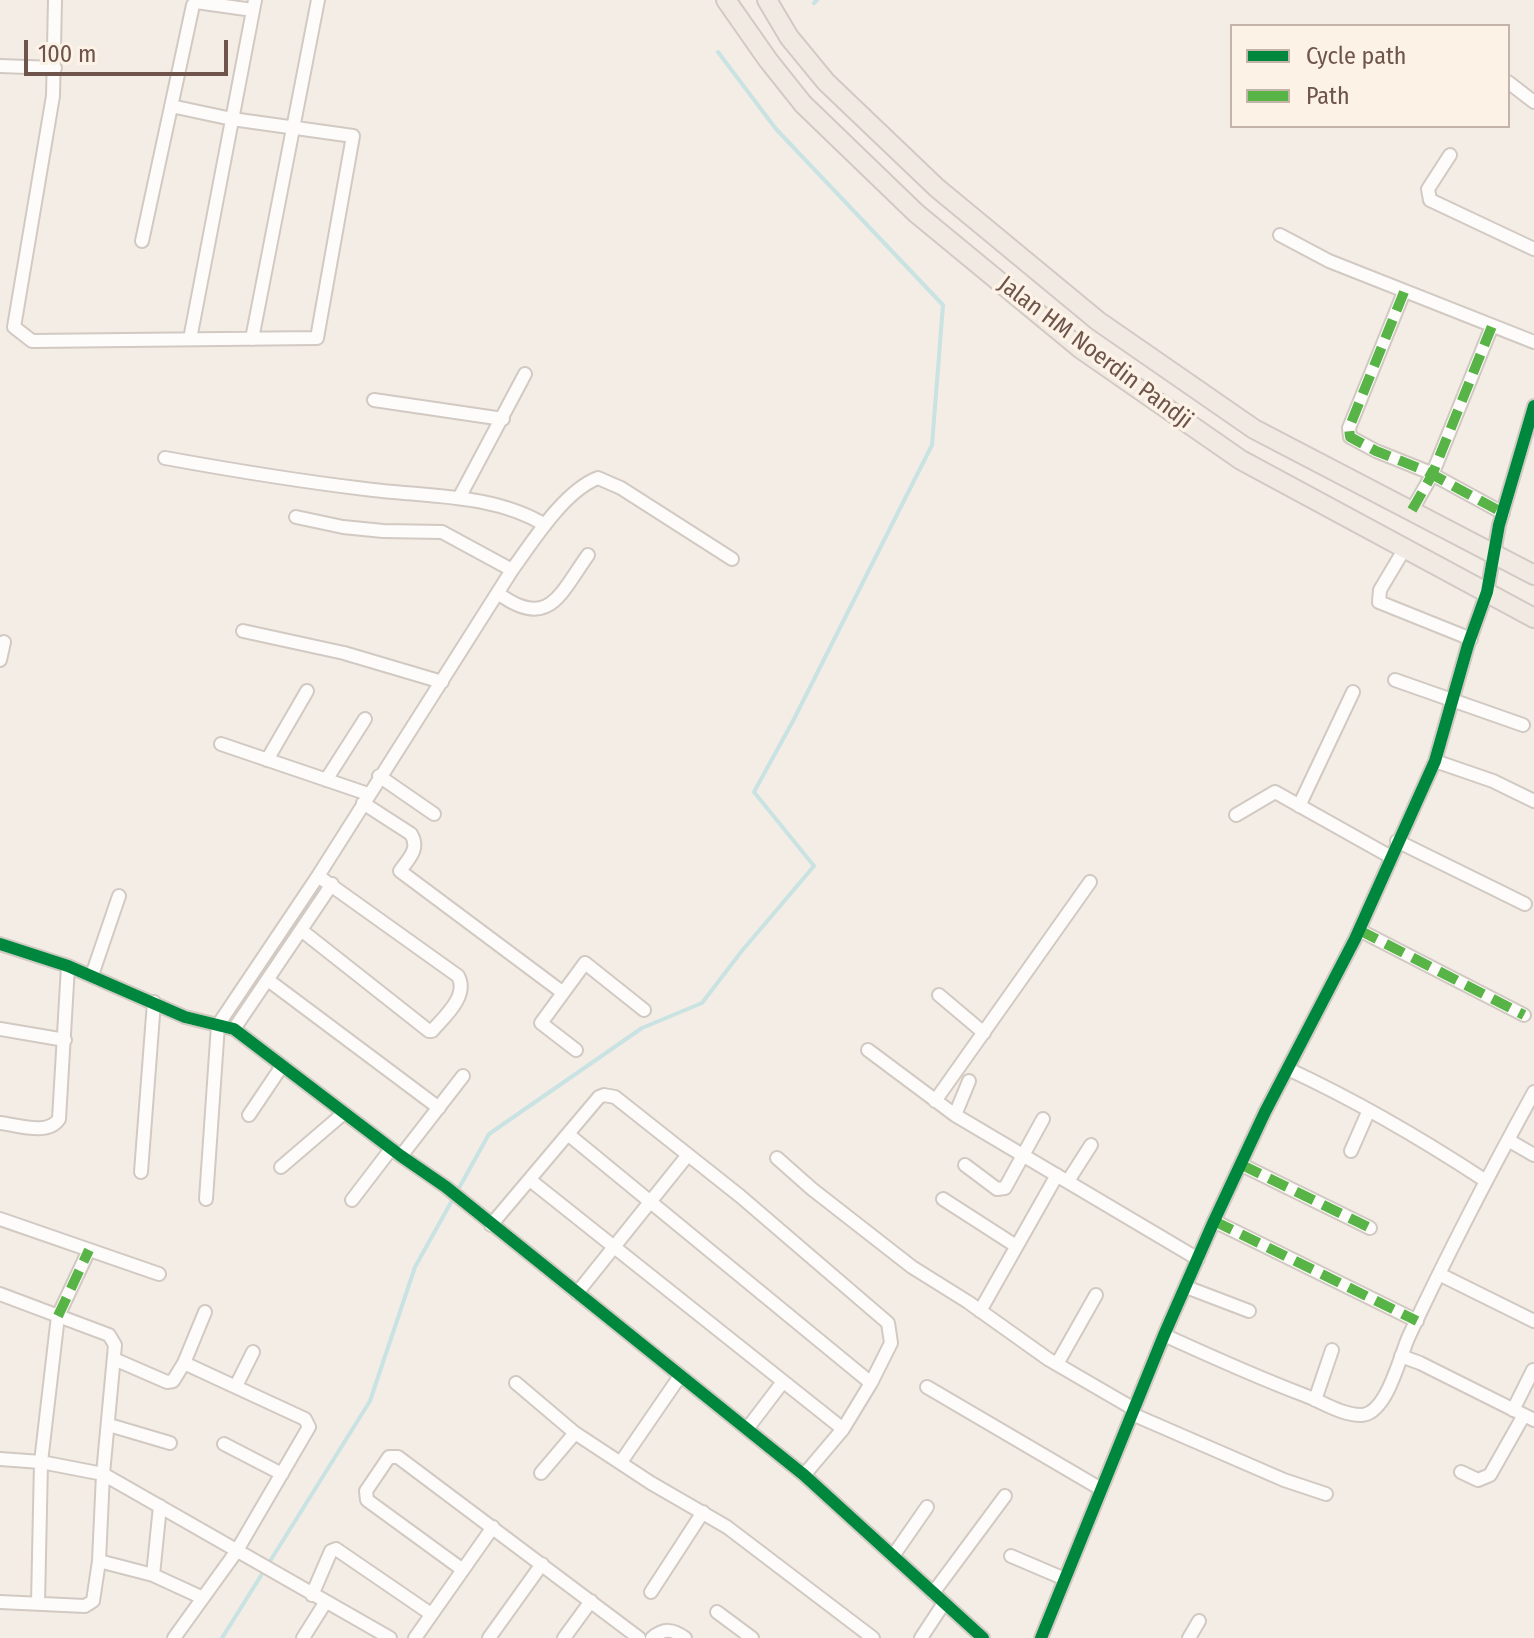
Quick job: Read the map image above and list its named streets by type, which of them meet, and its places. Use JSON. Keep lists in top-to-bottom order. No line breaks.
{"streets":{"main road":["Jalan HM Noerdin Pandji"]},"legend":["Cycle path","Path"],"scale_bar":"100 m"}
